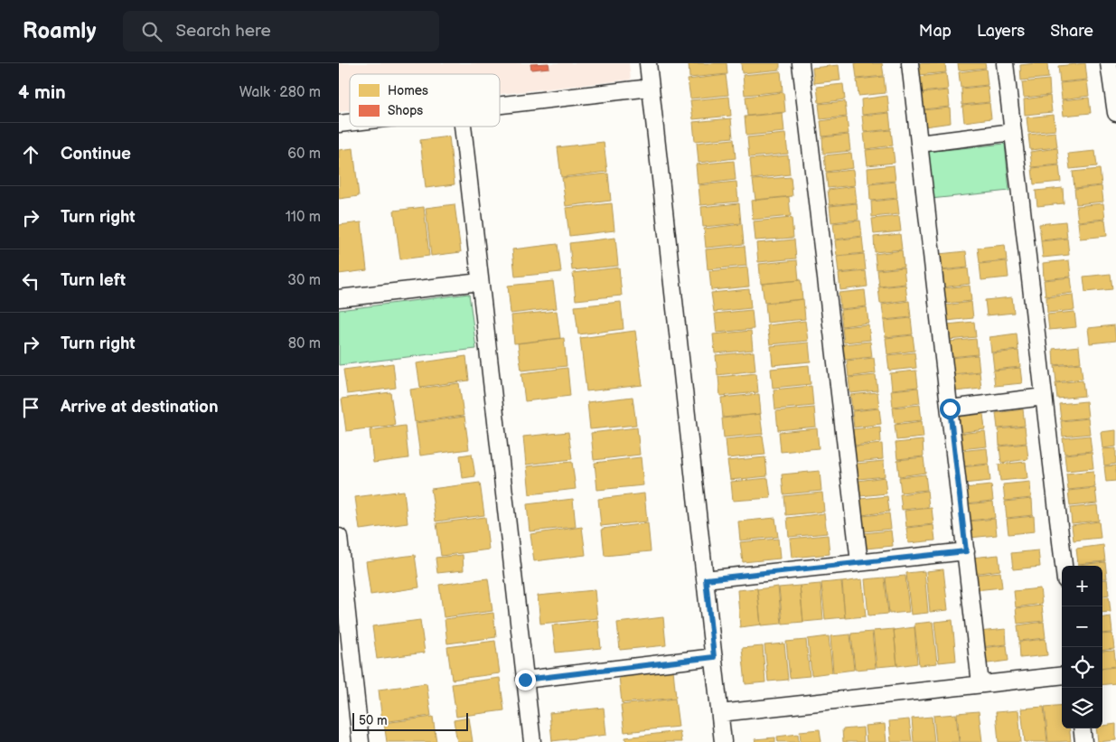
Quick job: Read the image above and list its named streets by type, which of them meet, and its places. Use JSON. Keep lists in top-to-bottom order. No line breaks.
{"legend":["Homes","Shops"],"scale_bar":"50 m","page":{"header":"Roamly","search":"Search here","nav":["Map","Layers","Share"],"heading":["4 min","Walk · 280 m"],"list":[["Continue","60 m"],["Turn right","110 m"],["Turn left","30 m"],["Turn right","80 m"],"Arrive at destination"],"map_buttons":["+","−"],"scale":"50 m"}}
